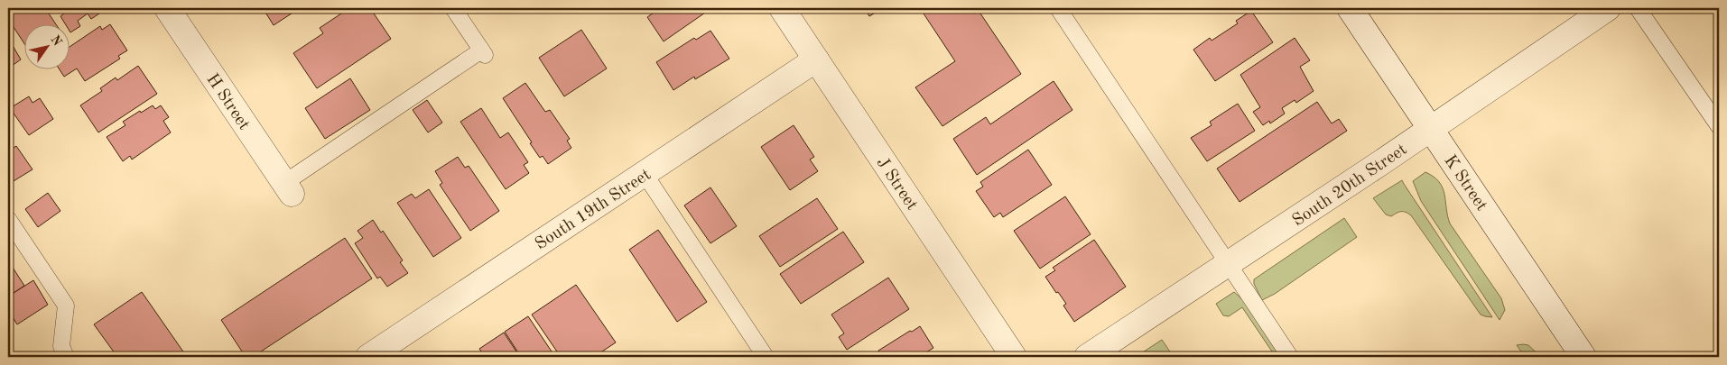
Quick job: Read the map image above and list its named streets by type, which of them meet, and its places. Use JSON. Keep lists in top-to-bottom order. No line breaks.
{"streets":{"street":["H Street","K Street","J Street","South 20th Street","South 19th Street"]},"crossings":[["K Street","South 20th Street"],["J Street","South 19th Street"]],"north":"top right"}
